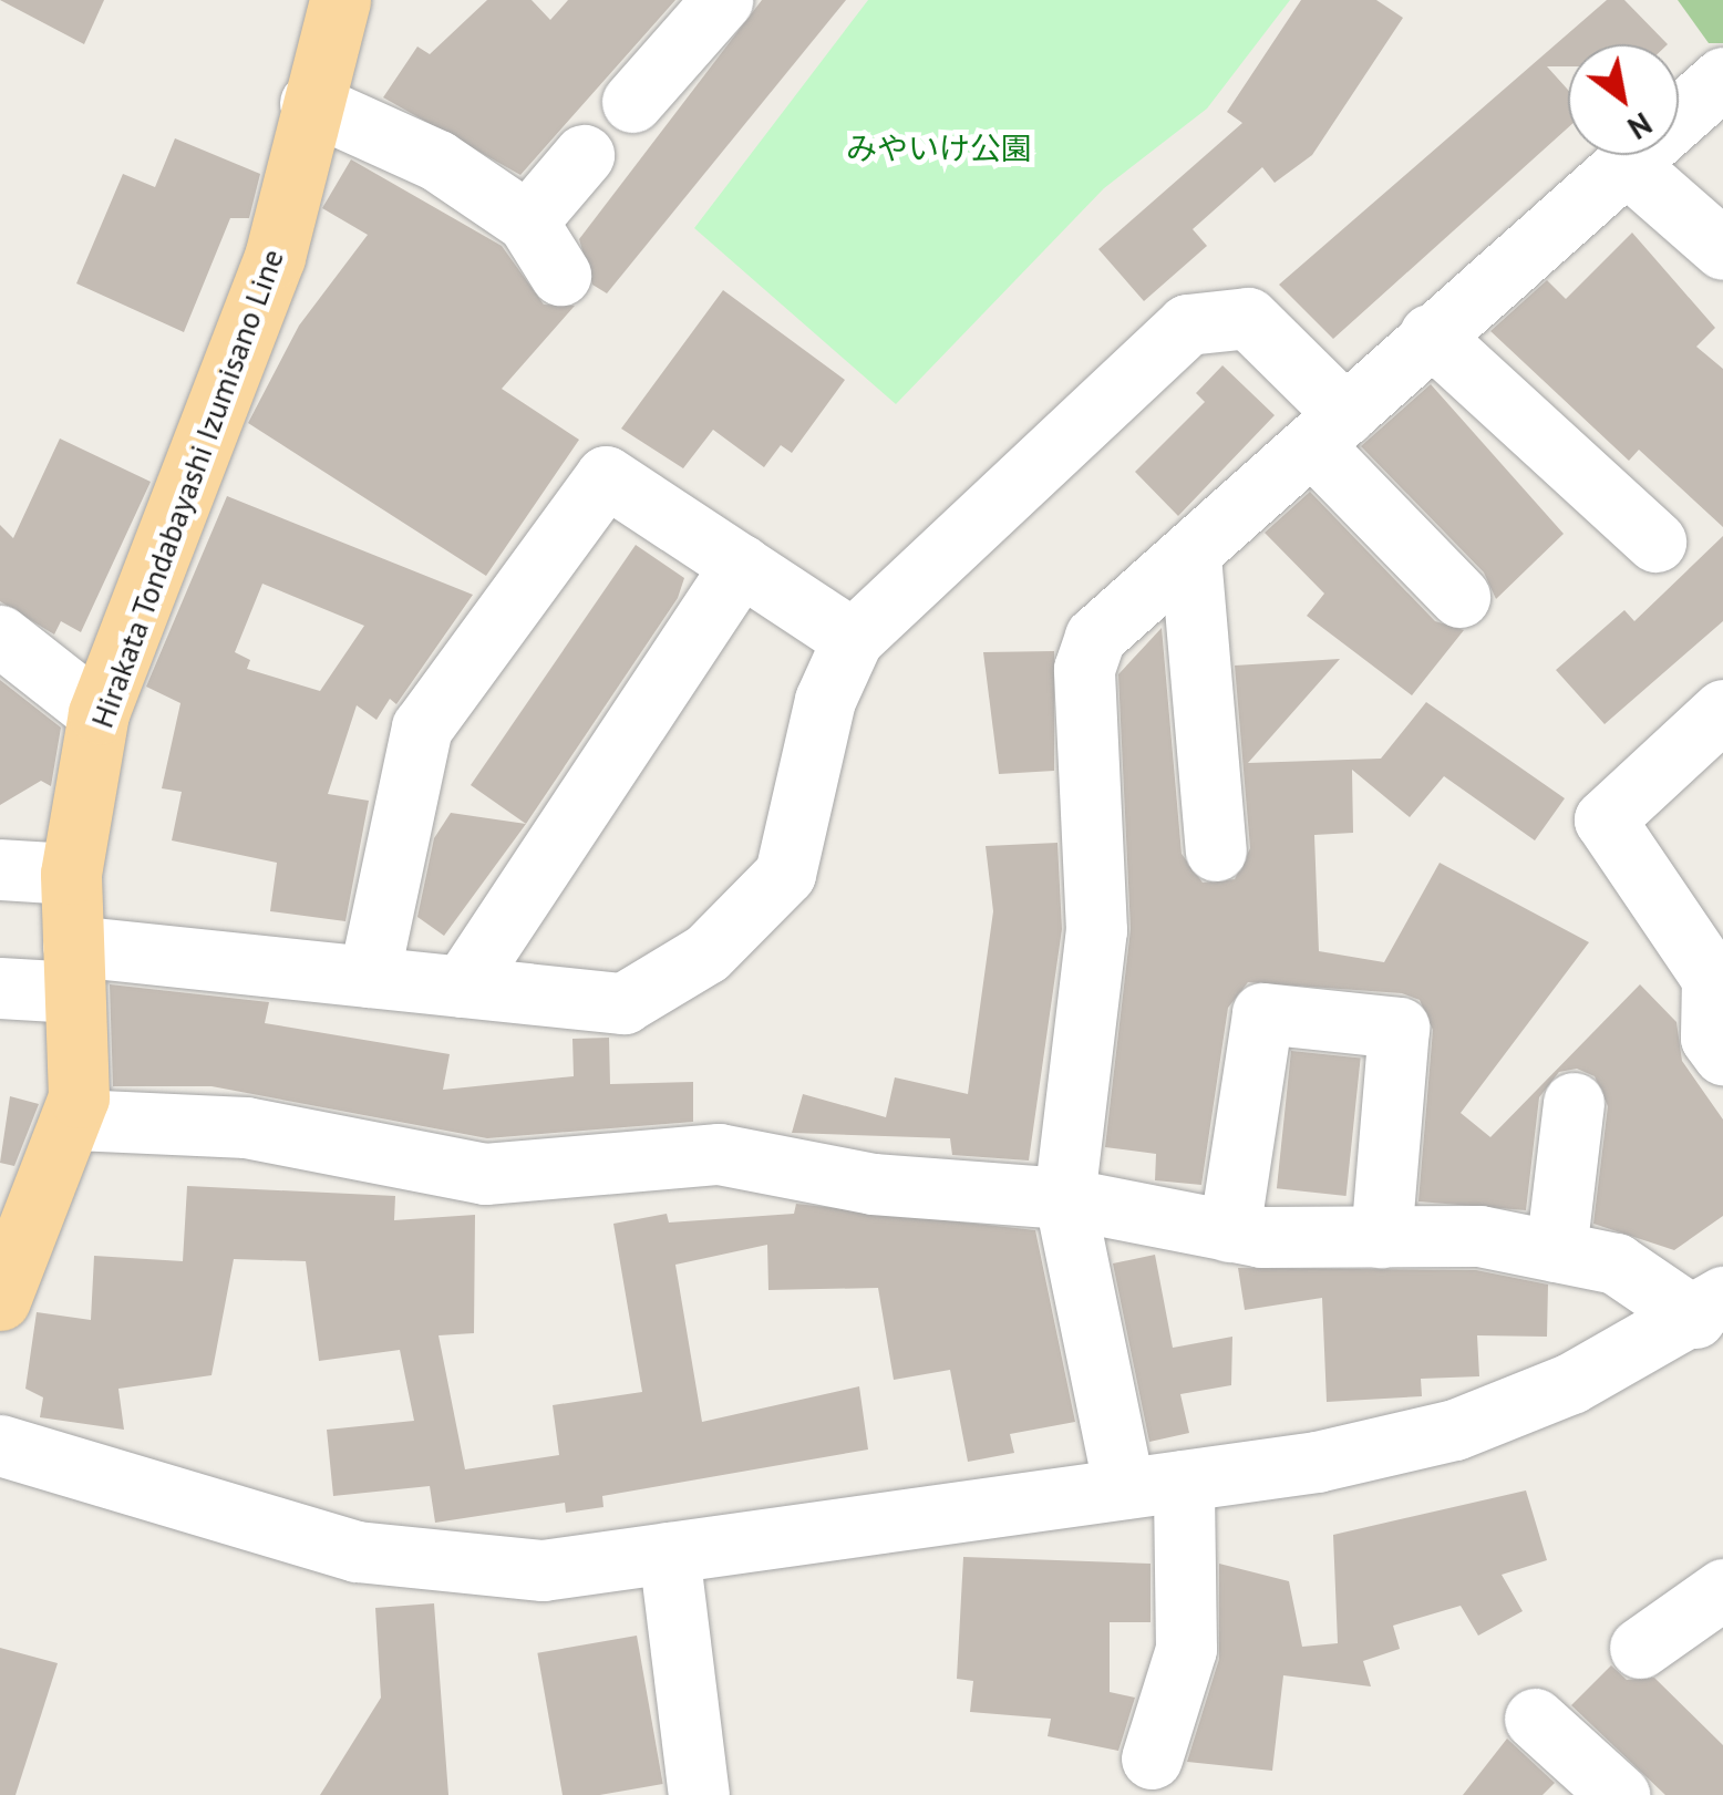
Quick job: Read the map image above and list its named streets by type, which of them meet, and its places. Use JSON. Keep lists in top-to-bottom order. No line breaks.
{"streets":{"main road":["Hirakata Tondabayashi Izumisano Line"]},"parks":["みやいけ公園"],"north":"bottom right"}
